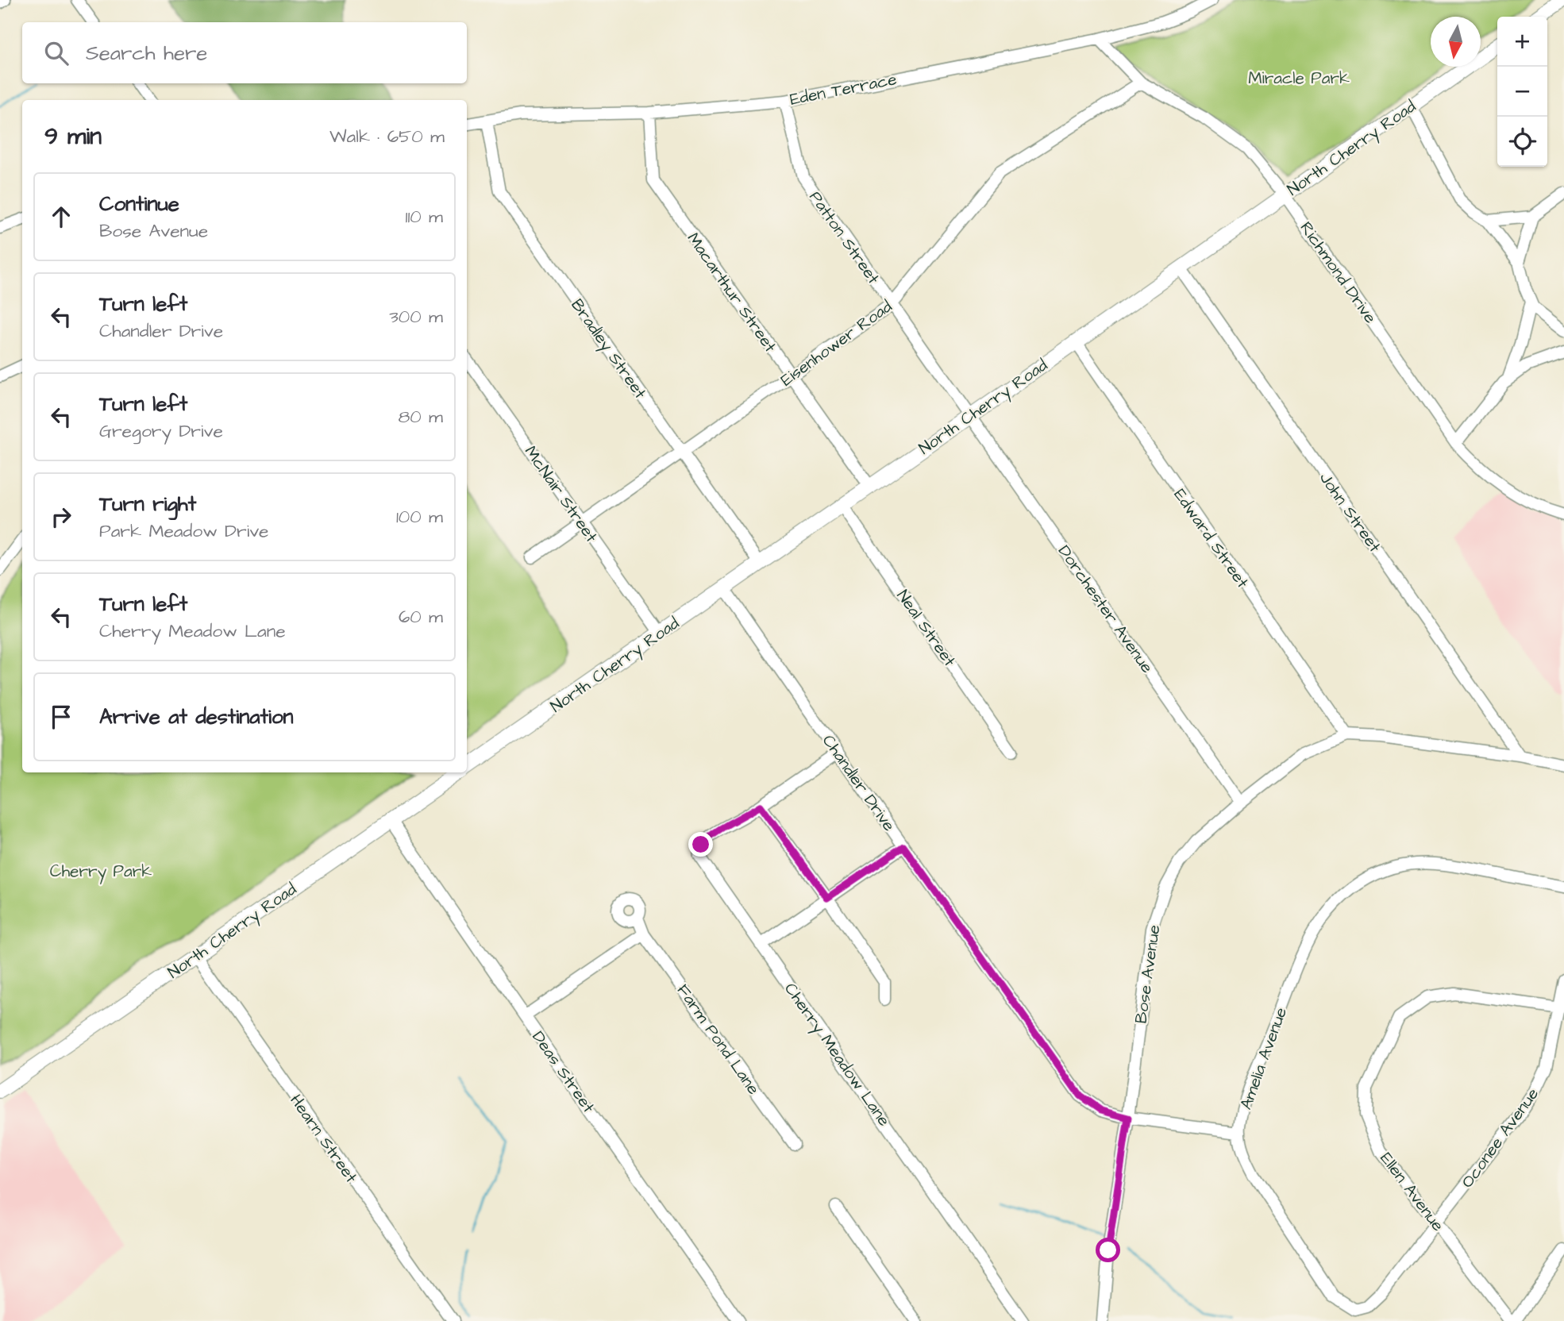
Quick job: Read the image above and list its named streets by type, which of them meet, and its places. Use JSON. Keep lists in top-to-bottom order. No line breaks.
{"streets":{"main road":["North Cherry Road"],"street":["Eden Terrace","Patton Street","Richmond Drive","Macarthur Street","Eisenhower Road","Bradley Street","McNair Street","John Street","Edward Street","Dorchester Avenue","Neal Street","Chandler Drive","Bose Avenue","Farm Pond Lane","Cherry Meadow Lane","Amelia Avenue","Deas Street","Oconee Avenue","Hearn Street","Ellen Avenue"]},"crossings":[["Eden Terrace","Patton Street"],["Eden Terrace","Richmond Drive"],["Eden Terrace","Macarthur Street"],["Eden Terrace","Bradley Street"],["North Cherry Road","Patton Street"],["North Cherry Road","Richmond Drive"],["North Cherry Road","Macarthur Street"],["North Cherry Road","Bradley Street"],["North Cherry Road","McNair Street"],["North Cherry Road","John Street"],["North Cherry Road","Edward Street"],["North Cherry Road","Dorchester Avenue"],["North Cherry Road","Neal Street"],["North Cherry Road","Chandler Drive"],["North Cherry Road","Deas Street"],["North Cherry Road","Hearn Street"],["Patton Street","Eisenhower Road"],["Patton Street","Dorchester Avenue"],["Richmond Drive","Eisenhower Road"],["Macarthur Street","Eisenhower Road"],["Eisenhower Road","Bradley Street"],["Eisenhower Road","McNair Street"],["John Street","Bose Avenue"],["Edward Street","Bose Avenue"],["Dorchester Avenue","Bose Avenue"],["Chandler Drive","Bose Avenue"],["Chandler Drive","Amelia Avenue"],["Amelia Avenue","Oconee Avenue"],["Amelia Avenue","Ellen Avenue"],["Oconee Avenue","Ellen Avenue"]],"parks":["Miracle Park","Cherry Park"],"north":"bottom","page":{"map_buttons":["+","−"],"search":"Search here","heading":["9 min","Walk · 650 m"],"list":[["Continue","Bose Avenue","110 m"],["Turn left","Chandler Drive","300 m"],["Turn left","Gregory Drive","80 m"],["Turn right","Park Meadow Drive","100 m"],["Turn left","Cherry Meadow Lane","60 m"],"Arrive at destination"]}}
